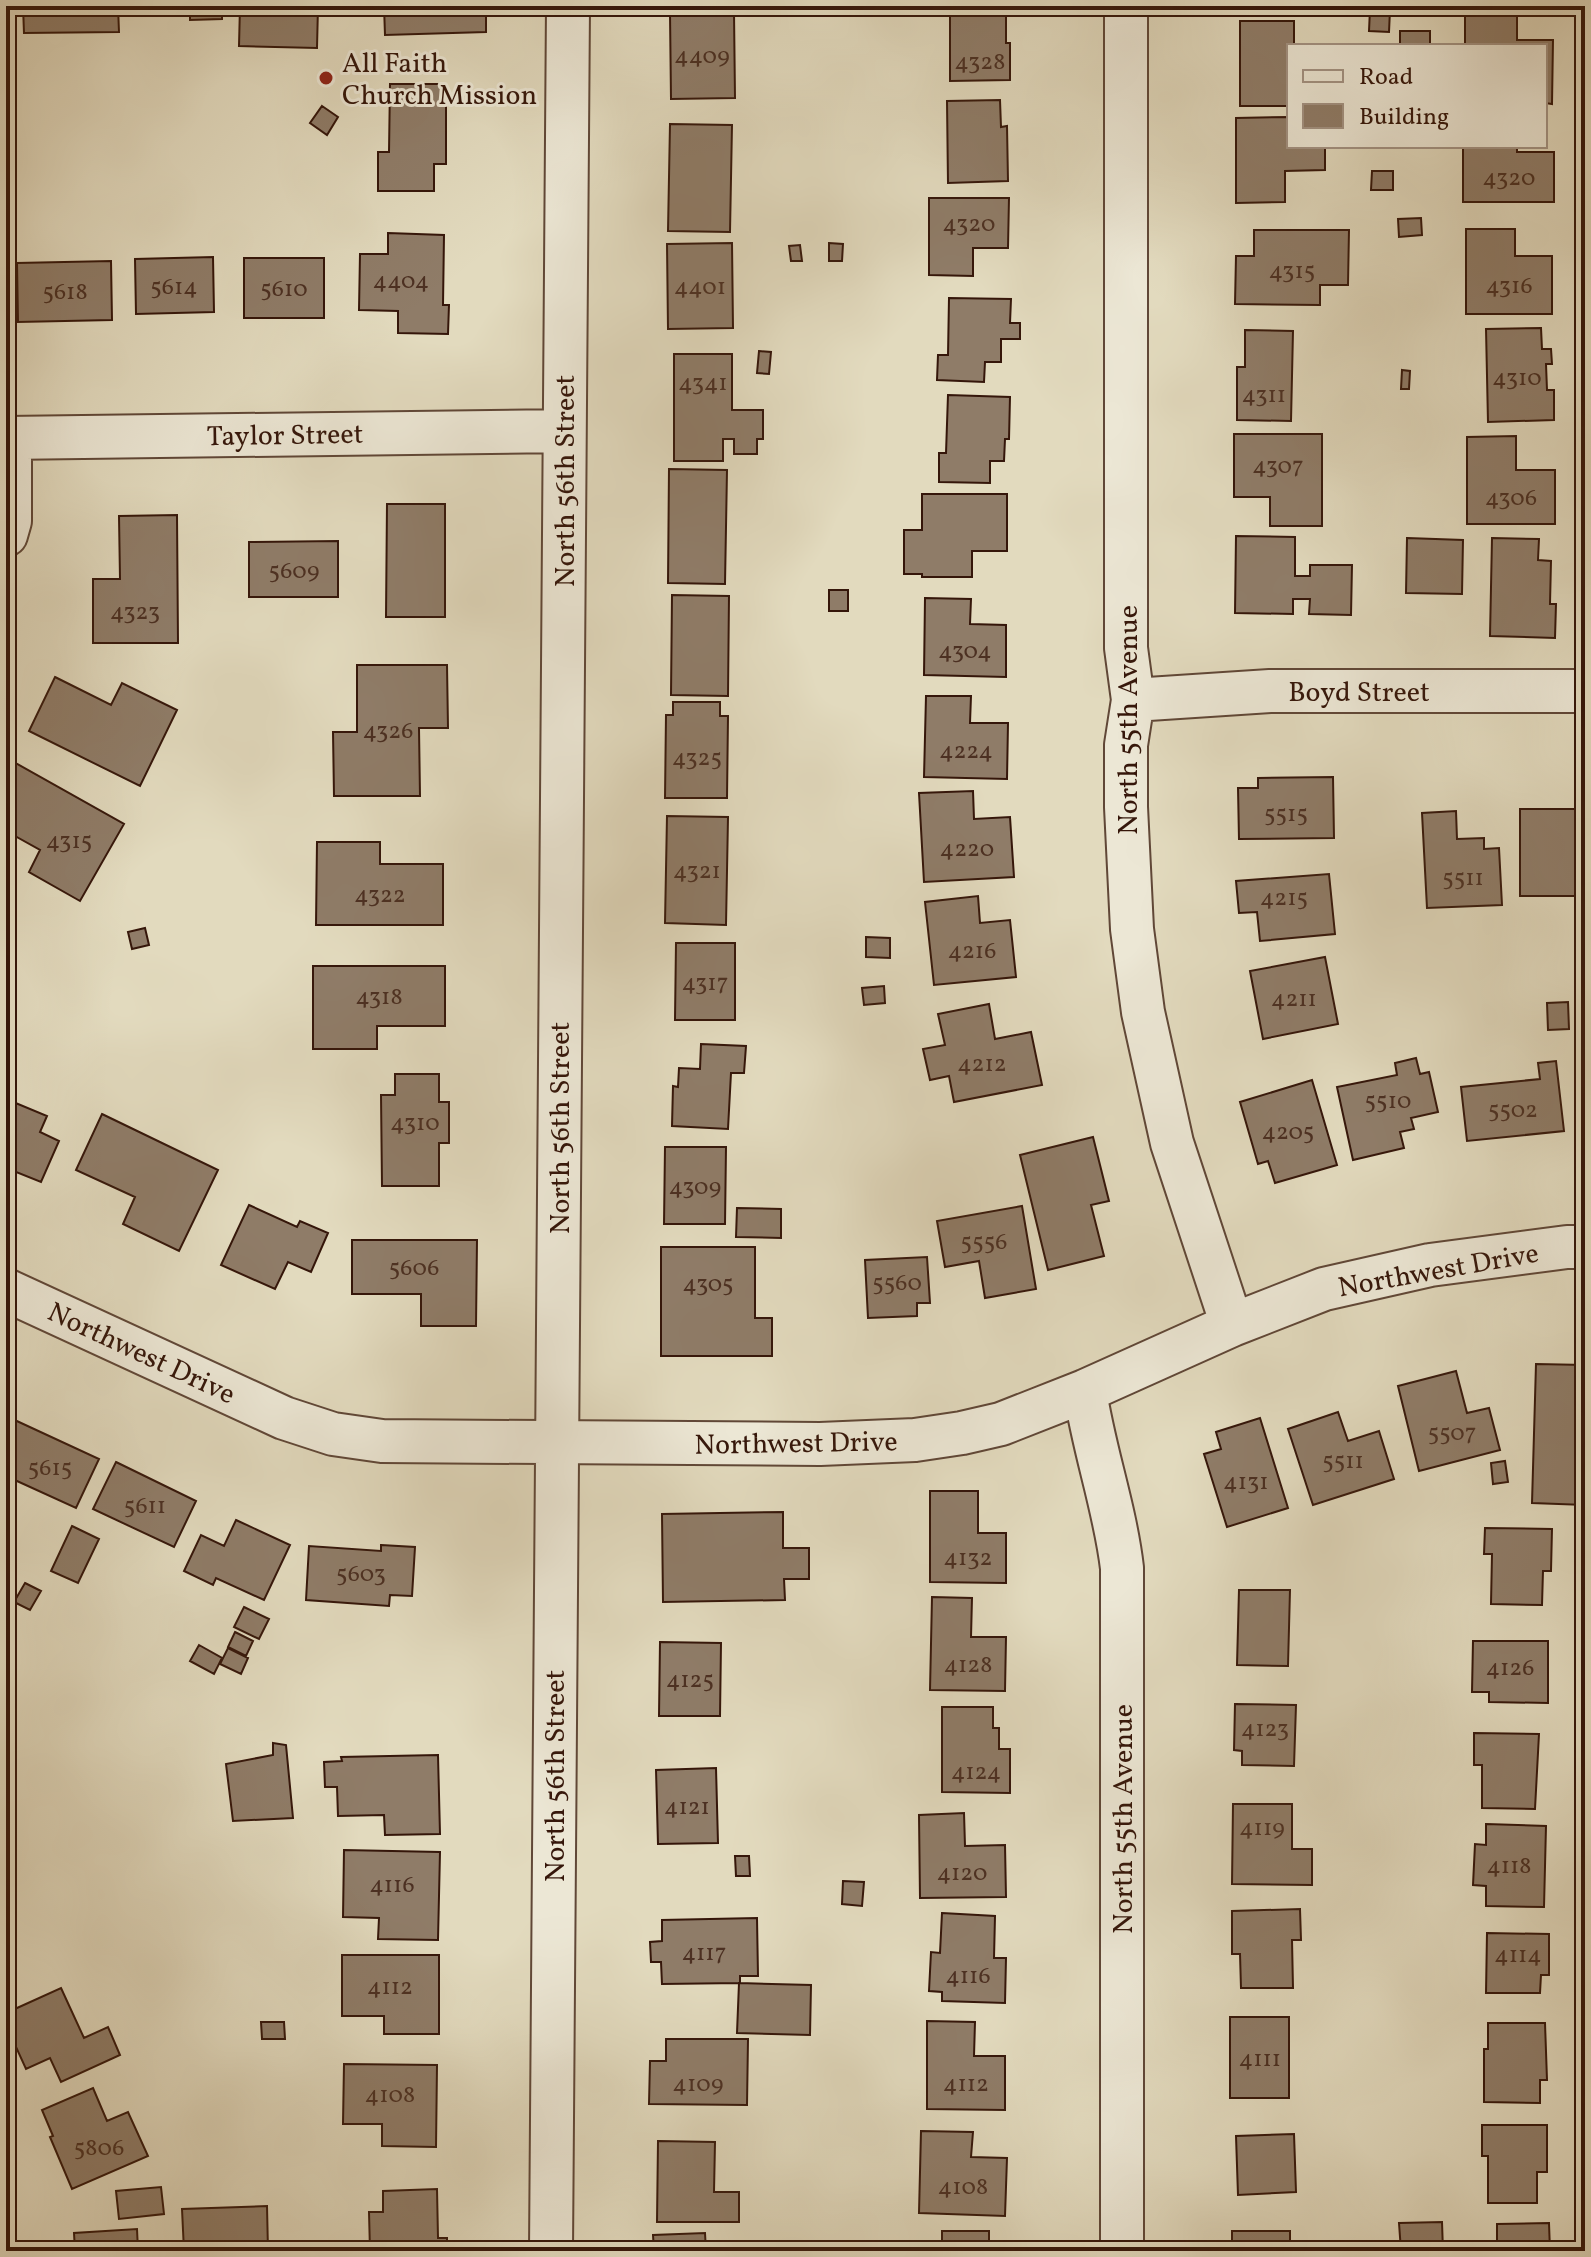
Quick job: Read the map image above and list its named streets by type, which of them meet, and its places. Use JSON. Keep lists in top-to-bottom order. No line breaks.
{"streets":{"street":["Taylor Street","North 56th Street","Boyd Street","North 55th Avenue","Northwest Drive"]},"crossings":[["Taylor Street","North 56th Street"],["North 56th Street","Northwest Drive"],["Boyd Street","North 55th Avenue"],["North 55th Avenue","Northwest Drive"]],"places":["All Faith Church Mission"],"house_numbers":["4409","4328","4320","4320","4315","4404","4316","5614","4401","5610","5618","4310","4341","4311","4307","4306","5609","4323","4304","4326","4224","4325","5515","4315","4220","4321","5511","4322","4215","4216","4317","4318","4211","4212","5510","5502","4310","4205","4309","5556","5606","5560","4305","5507","5511","5615","4131","5611","4132","5603","4128","4126","4125","4123","4124","4121","4119","4118","4120","4116","4117","4114","4116","4112","4111","4109","4112","4108","5806","4108"],"legend":["Road","Building"]}
